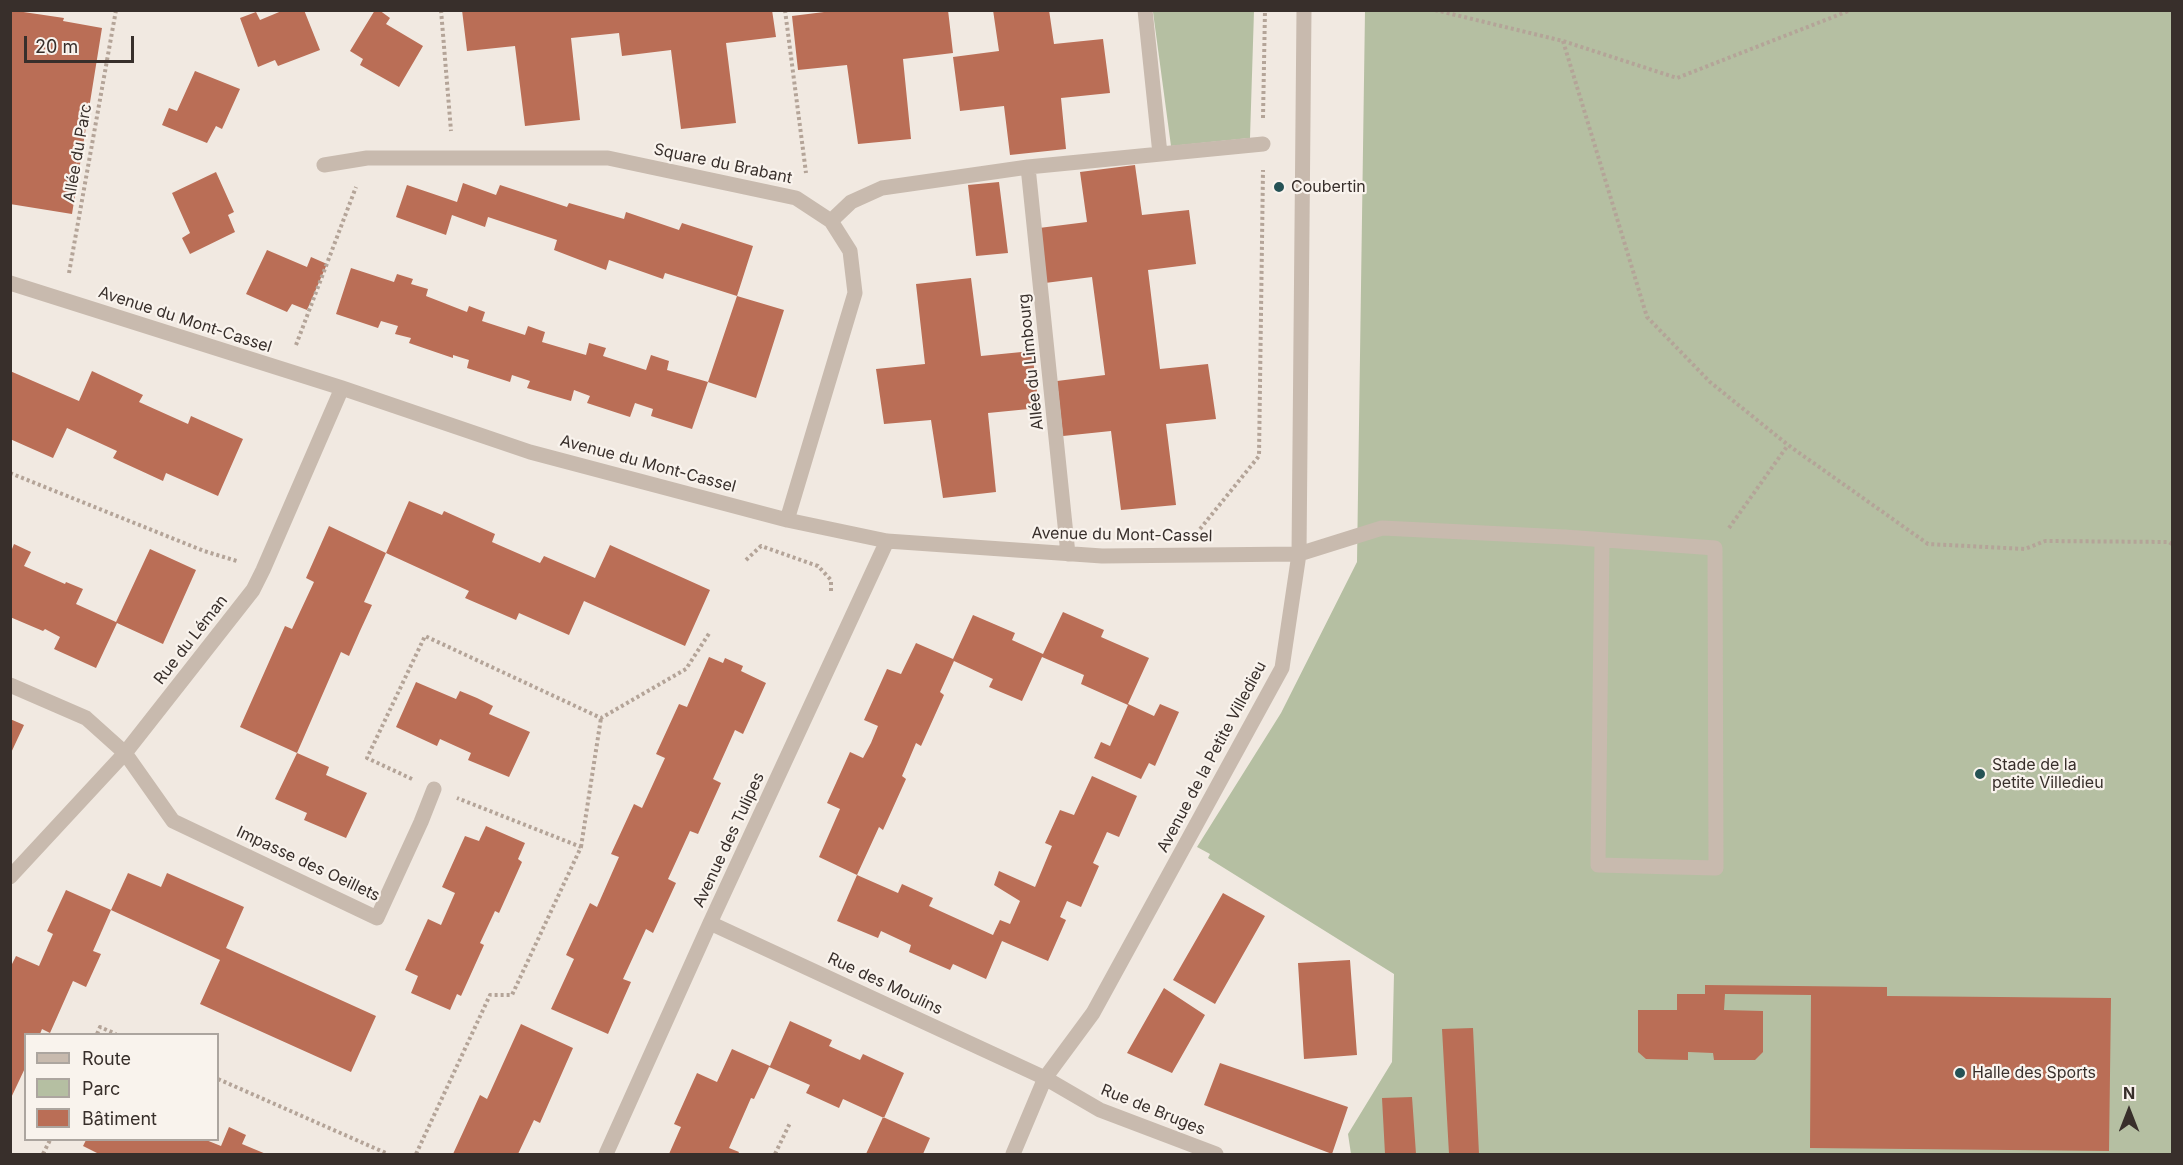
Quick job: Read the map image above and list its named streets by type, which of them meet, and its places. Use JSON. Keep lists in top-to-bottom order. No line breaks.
{"streets":{"street":["Square du Brabant","Avenue du Mont-Cassel","Allée du Limbourg","Rue du Léman","Avenue de la Petite Villedieu","Avenue des Tulipes","Impasse des Oeillets","Rue des Moulins","Rue de Bruges"],"path":["Allée du Parc"]},"crossings":[["Allée du Parc","Avenue du Mont-Cassel"],["Square du Brabant","Avenue du Mont-Cassel"],["Avenue du Mont-Cassel","Allée du Limbourg"],["Avenue du Mont-Cassel","Rue du Léman"],["Avenue du Mont-Cassel","Avenue de la Petite Villedieu"],["Avenue du Mont-Cassel","Avenue des Tulipes"],["Rue du Léman","Impasse des Oeillets"],["Avenue de la Petite Villedieu","Rue des Moulins"],["Avenue de la Petite Villedieu","Rue de Bruges"],["Avenue des Tulipes","Rue des Moulins"],["Rue des Moulins","Rue de Bruges"]],"places":["Coubertin","Stade de la petite Villedieu","Halle des Sports"],"legend":["Route","Parc","Bâtiment"],"scale_bar":"20 m","north":"top"}
